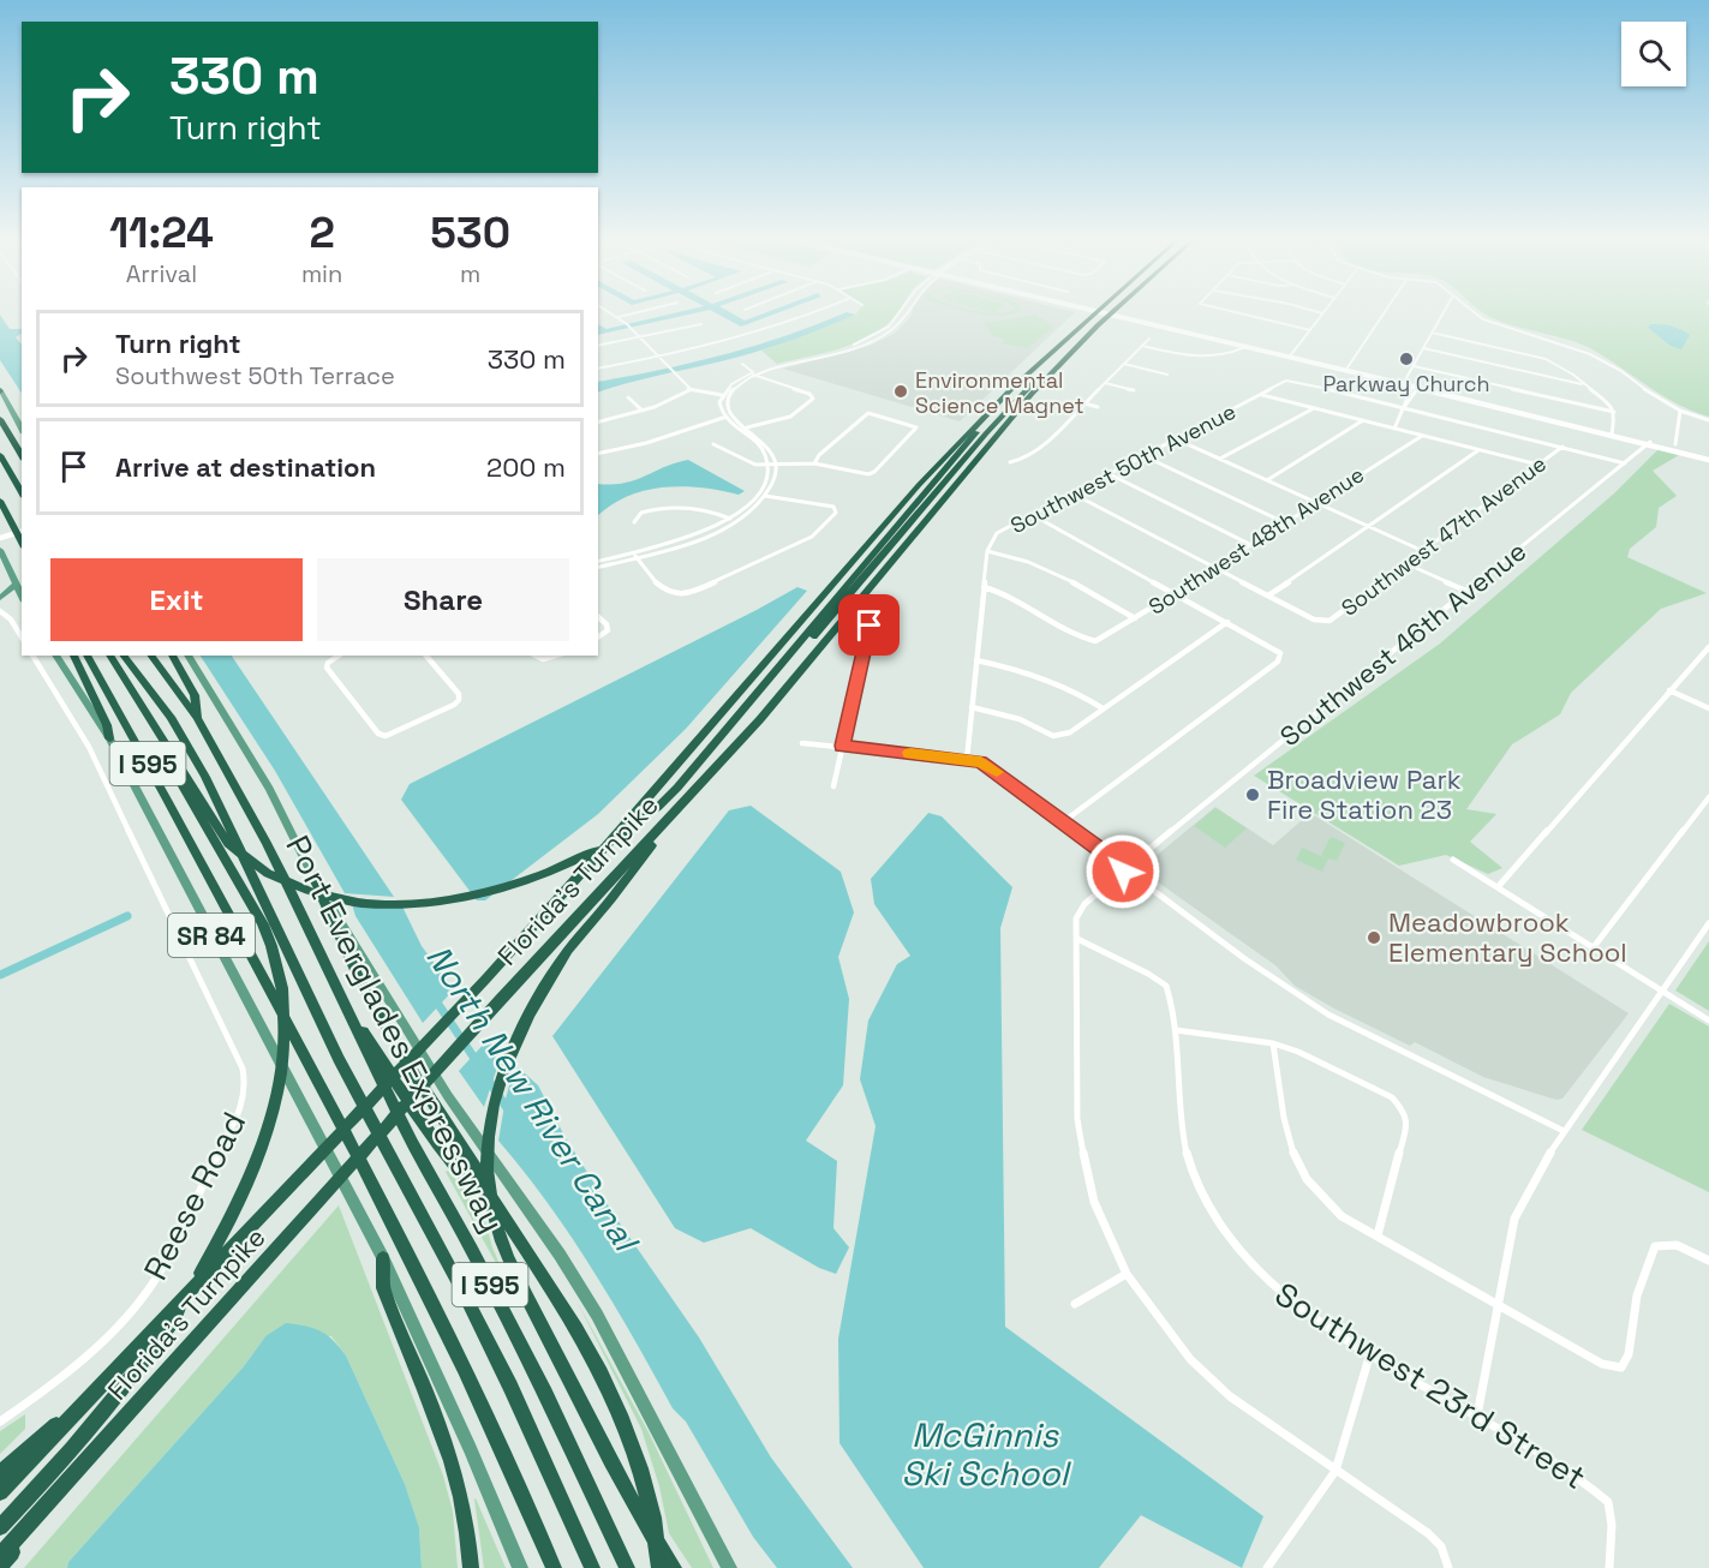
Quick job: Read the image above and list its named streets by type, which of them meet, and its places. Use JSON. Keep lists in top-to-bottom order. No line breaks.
{"streets":{"highway":["I 595","Florida's Turnpike","Port Everglades Expressway"],"main road":["SR 84"],"street":["Southwest 50th Avenue","Southwest 47th Avenue","Southwest 48th Avenue","Southwest 46th Avenue","Reese Road","Southwest 23rd Street"]},"crossings":[["Southwest 50th Avenue","Southwest 48th Avenue"],["Southwest 46th Avenue","Southwest 23rd Street"]],"water":["North New River Canal","McGinnis Ski School"],"places":["Parkway Church","Environmental Science Magnet","Broadview Park Fire Station 23","Meadowbrook Elementary School"],"page":{"turn":["330 m","Turn right"],"eta":["11:24","Arrival","2","min","530","m"],"list":[{"name":"Turn right","note":"Southwest 50th Terrace","value":"330 m"},{"name":"Arrive at destination","value":"200 m"}],"buttons":["Exit","Share"]}}
